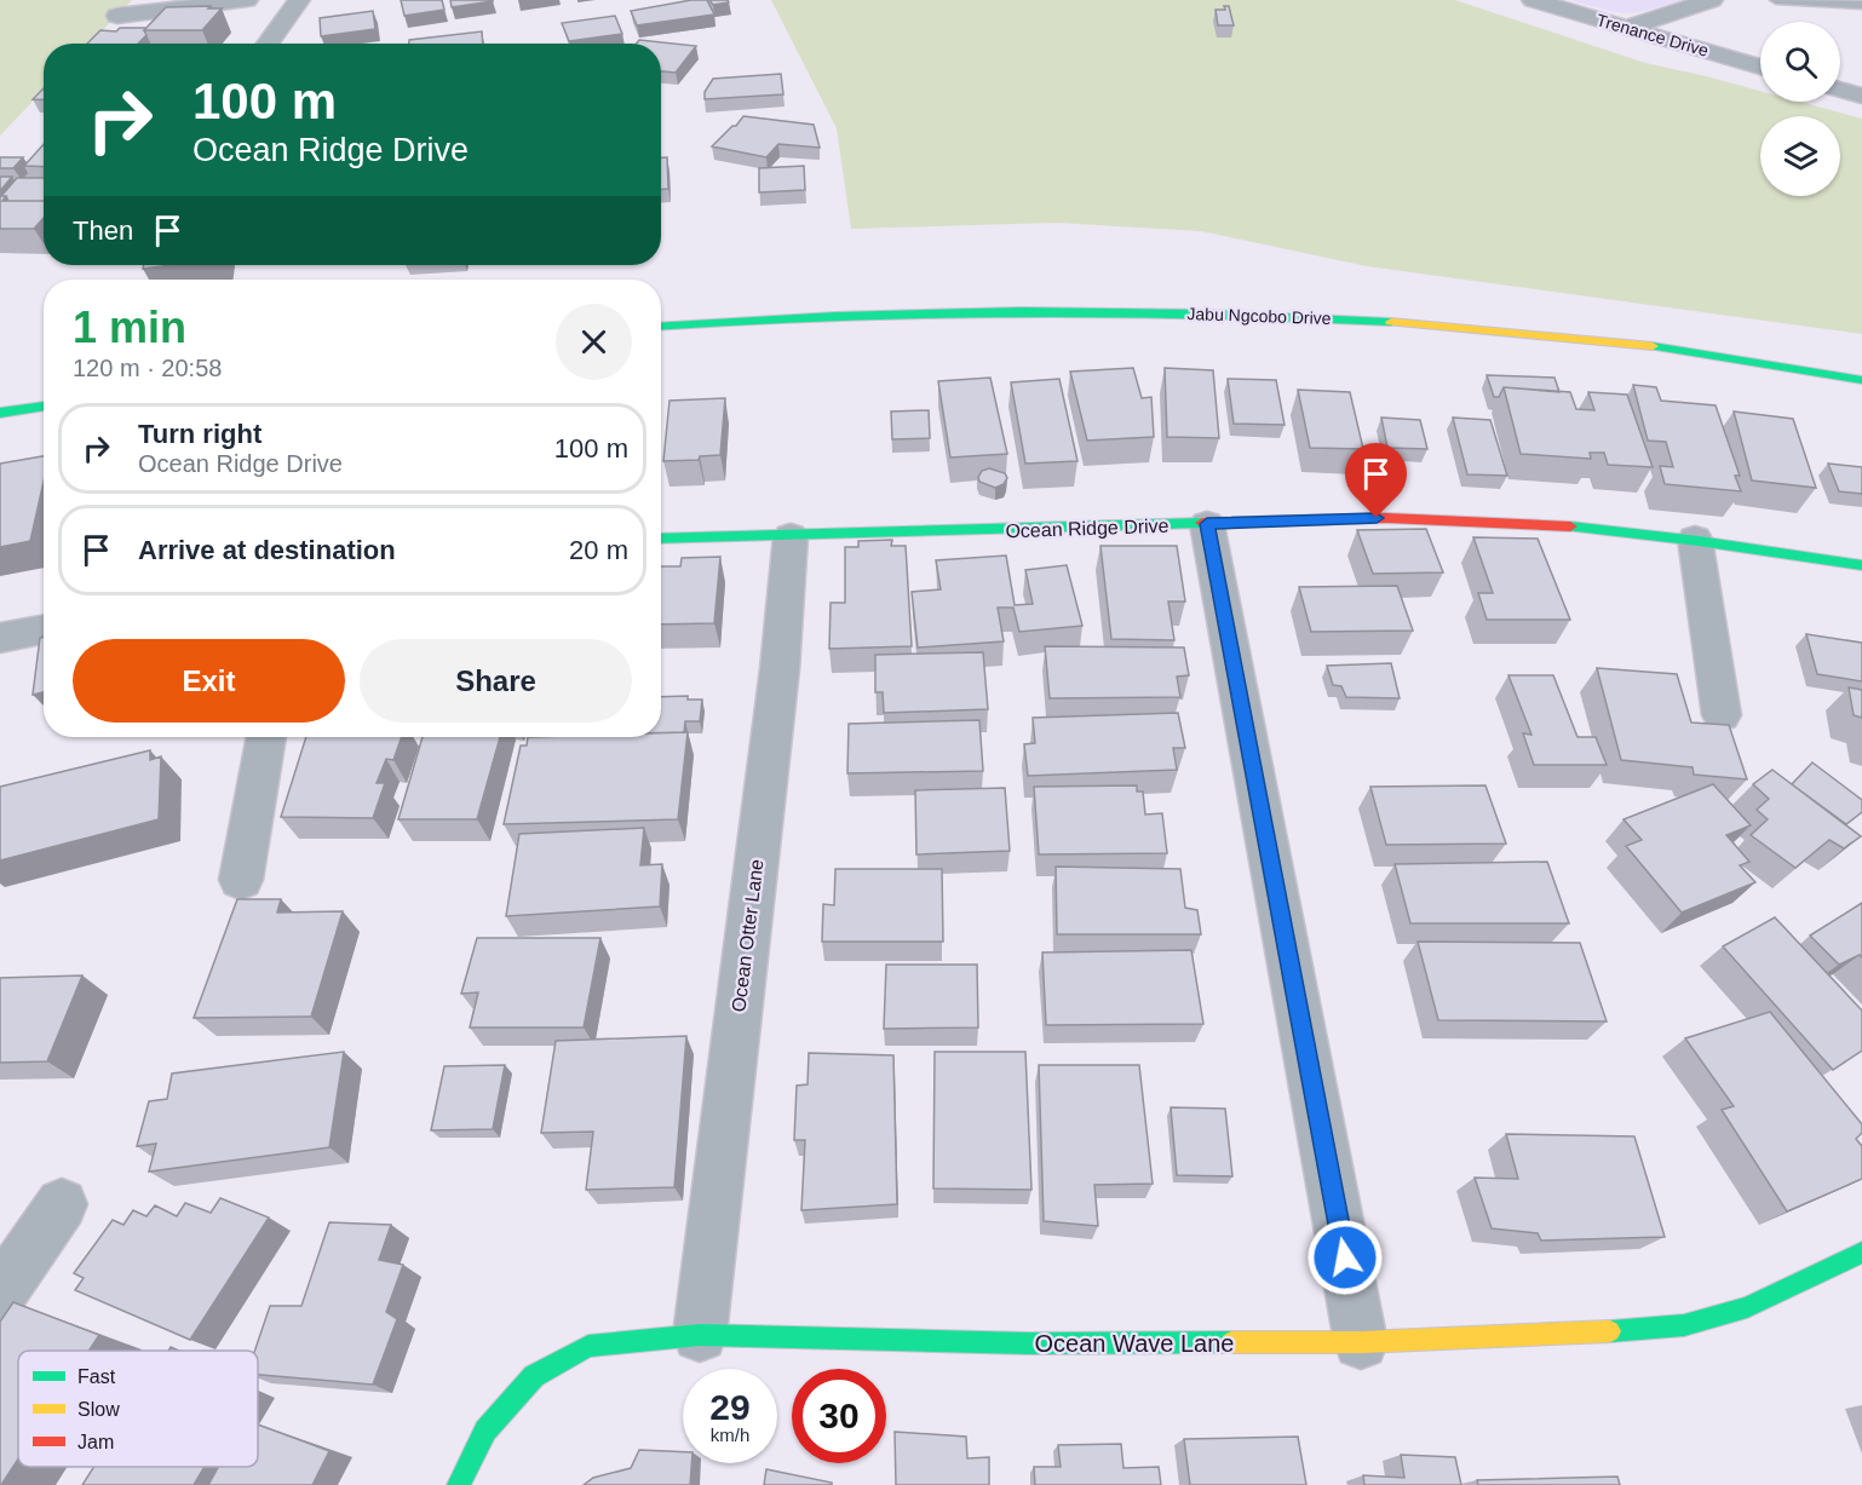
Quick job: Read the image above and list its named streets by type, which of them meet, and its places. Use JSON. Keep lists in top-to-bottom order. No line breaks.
{"streets":{"street":["Trenance Drive","Jabu Ngcobo Drive","Ocean Ridge Drive","Ocean Otter Lane","Ocean Wave Lane"]},"crossings":[["Ocean Ridge Drive","Ocean Otter Lane"],["Ocean Otter Lane","Ocean Wave Lane"]],"legend":["Fast","Slow","Jam"],"page":{"turn":["100 m","Ocean Ridge Drive"],"then":"Then","heading":["1 min","120 m · 20:58"],"list":[{"name":"Turn right","note":"Ocean Ridge Drive","value":"100 m"},{"name":"Arrive at destination","value":"20 m"}],"buttons":["Exit","Share"],"speed":"29 km/h","limit":"30"}}
